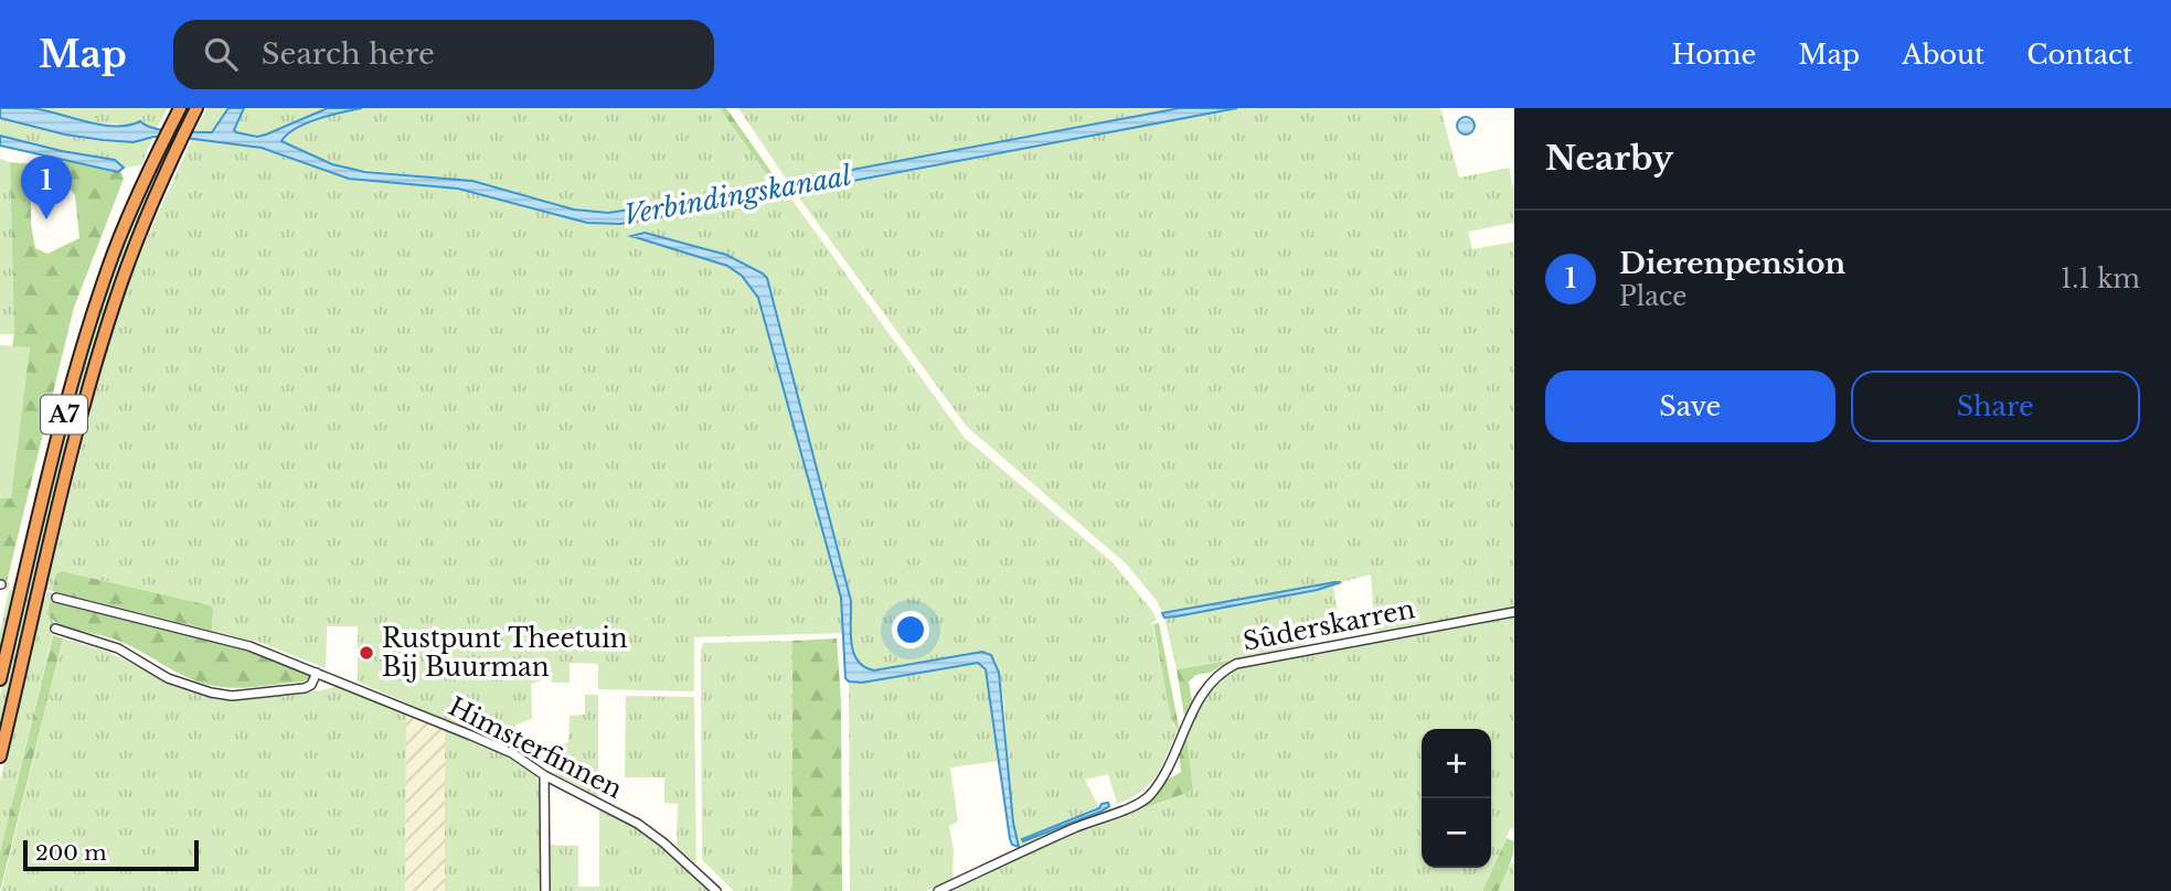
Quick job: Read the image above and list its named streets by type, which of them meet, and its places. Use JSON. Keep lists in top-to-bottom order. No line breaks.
{"streets":{"highway":["A7"],"street":["Sûderskarren","Himsterfinnen"]},"water":["Verbindingskanaal"],"places":["Rustpunt Theetuin Bij Buurman"],"scale_bar":"200 m","page":{"header":"Map","search":"Search here","nav":["Home","Map","About","Contact"],"heading":"Nearby","pins":"1","list":[{"mark":"1","name":"Dierenpension","note":"Place","value":"1.1 km"}],"buttons":["Save","Share"],"map_buttons":["+","−"],"scale":"200 m"}}
